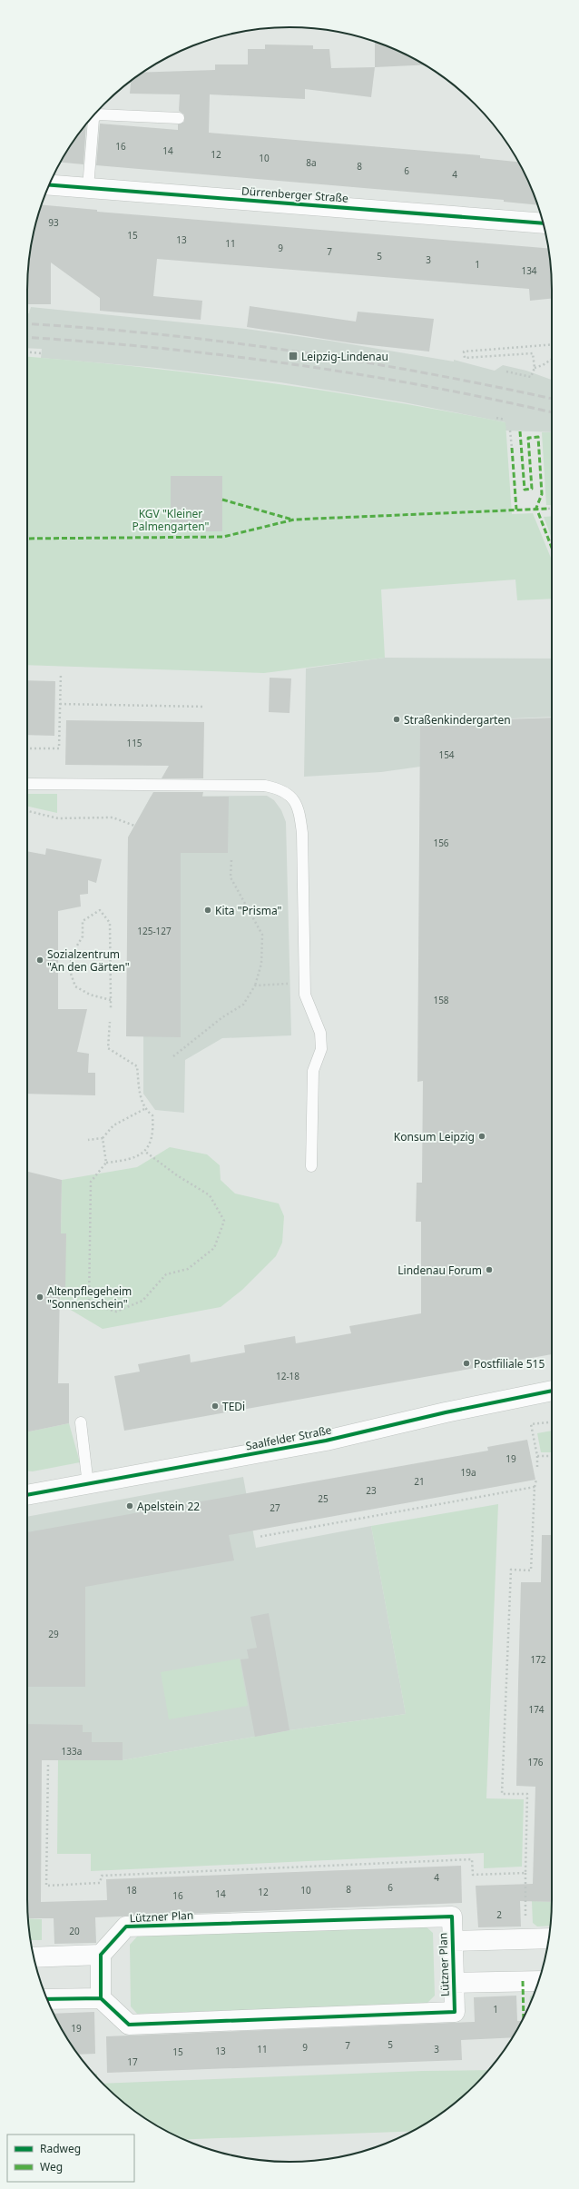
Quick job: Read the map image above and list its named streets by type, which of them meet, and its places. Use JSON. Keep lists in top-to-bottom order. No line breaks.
{"streets":{"street":["Dürrenberger Straße","Saalfelder Straße","Lützner Plan"]},"parks":["KGV \"Kleiner Palmengarten\""],"places":{"transit":["Leipzig-Lindenau"],"other":["Straßenkindergarten","Kita \"Prisma\"","Sozialzentrum \"An den Gärten\"","Konsum Leipzig","Lindenau Forum","Altenpflegeheim \"Sonnenschein\"","Postfiliale 515","TEDi","Apelstein 22"]},"house_numbers":["16","14","12","10","8a","8","6","4","93","15","13","11","9","7","5","3","1","134","115","154","156","125-127","158","12-18","19","19a","21","23","25","27","29","172","174","133a","176","4","6","8","18","10","12","14","16","2","20","1","19","5","7","9","11","3","13","15","17"],"legend":["Radweg","Weg"]}
